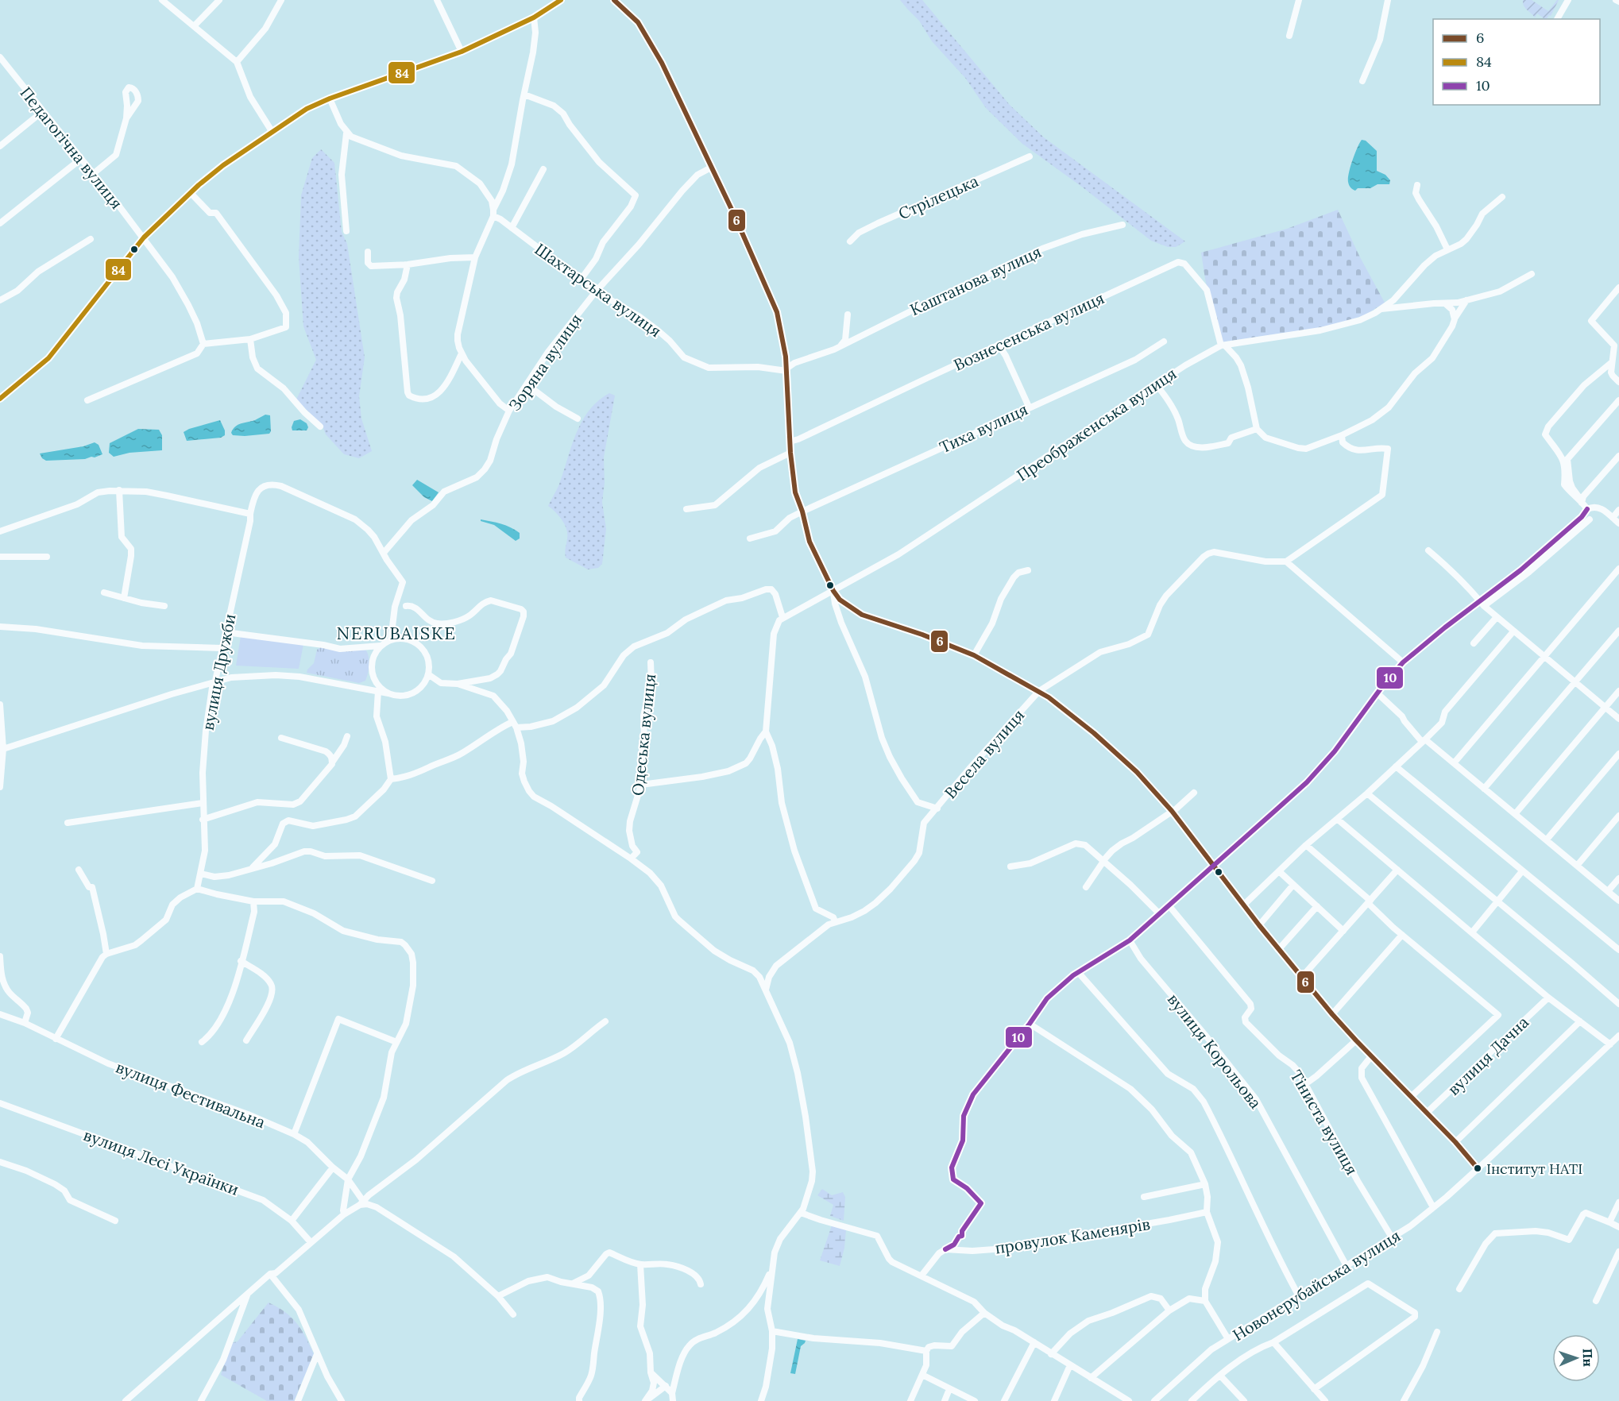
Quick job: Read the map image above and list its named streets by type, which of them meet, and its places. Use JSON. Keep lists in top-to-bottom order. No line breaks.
{"streets":{"street":["Педагогічна вулиця","Стрілецька","Каштанова вулиця","Шахтарська вулиця","Вознесенська вулиця","Зоряна вулиця","Преображенська вулиця","Тиха вулиця","вулиця Дружби","Одеська вулиця","Весела вулиця","вулиця Корольова","вулиця Дачна","вулиця Фестивальна","Тіниста вулиця","вулиця Лесі Українки","провулок Каменярів","Новонерубайська вулиця"]},"crossings":[["Каштанова вулиця","Шахтарська вулиця"],["Шахтарська вулиця","Зоряна вулиця"],["Вознесенська вулиця","Преображенська вулиця"],["Зоряна вулиця","вулиця Дружби"],["вулиця Корольова","Новонерубайська вулиця"],["Тіниста вулиця","Новонерубайська вулиця"]],"districts":["NERUBAISKE"],"places":["Інститут НАТІ"],"lines":["transit line 6","transit line 84","transit line 10"],"legend":["6","84","10"],"north":"right"}
